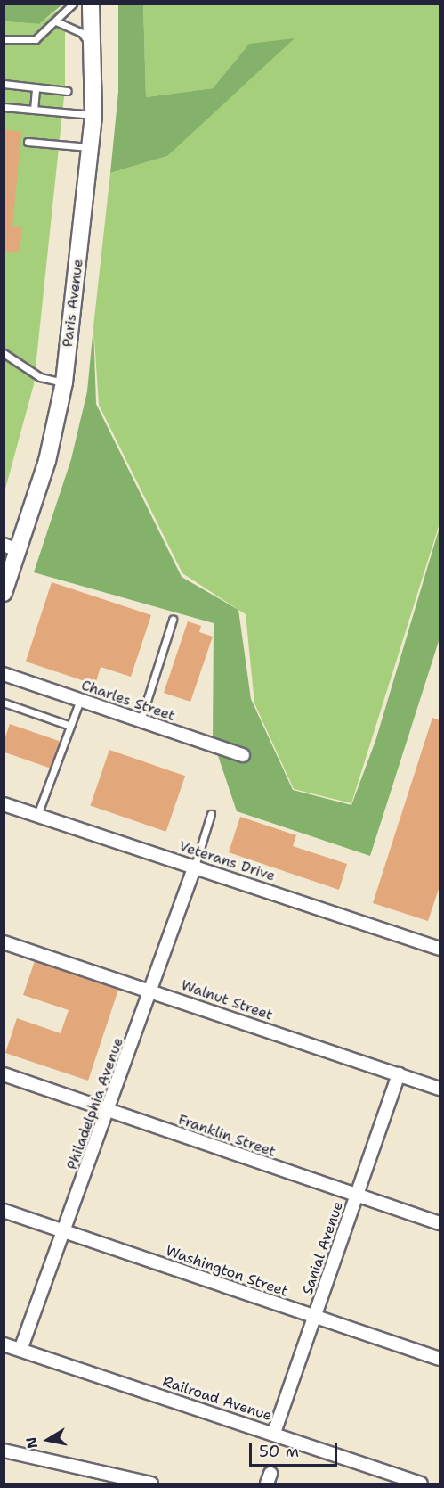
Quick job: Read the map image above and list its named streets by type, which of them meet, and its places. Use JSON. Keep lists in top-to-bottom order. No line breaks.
{"streets":{"street":["Paris Avenue","Charles Street","Veterans Drive","Walnut Street","Philadelphia Avenue","Franklin Street","Sanial Avenue","Washington Street","Railroad Avenue"]},"crossings":[["Veterans Drive","Philadelphia Avenue"],["Walnut Street","Philadelphia Avenue"],["Walnut Street","Sanial Avenue"],["Philadelphia Avenue","Franklin Street"],["Philadelphia Avenue","Washington Street"],["Philadelphia Avenue","Railroad Avenue"],["Franklin Street","Sanial Avenue"],["Sanial Avenue","Washington Street"],["Sanial Avenue","Railroad Avenue"]],"scale_bar":"50 m","north":"left"}
